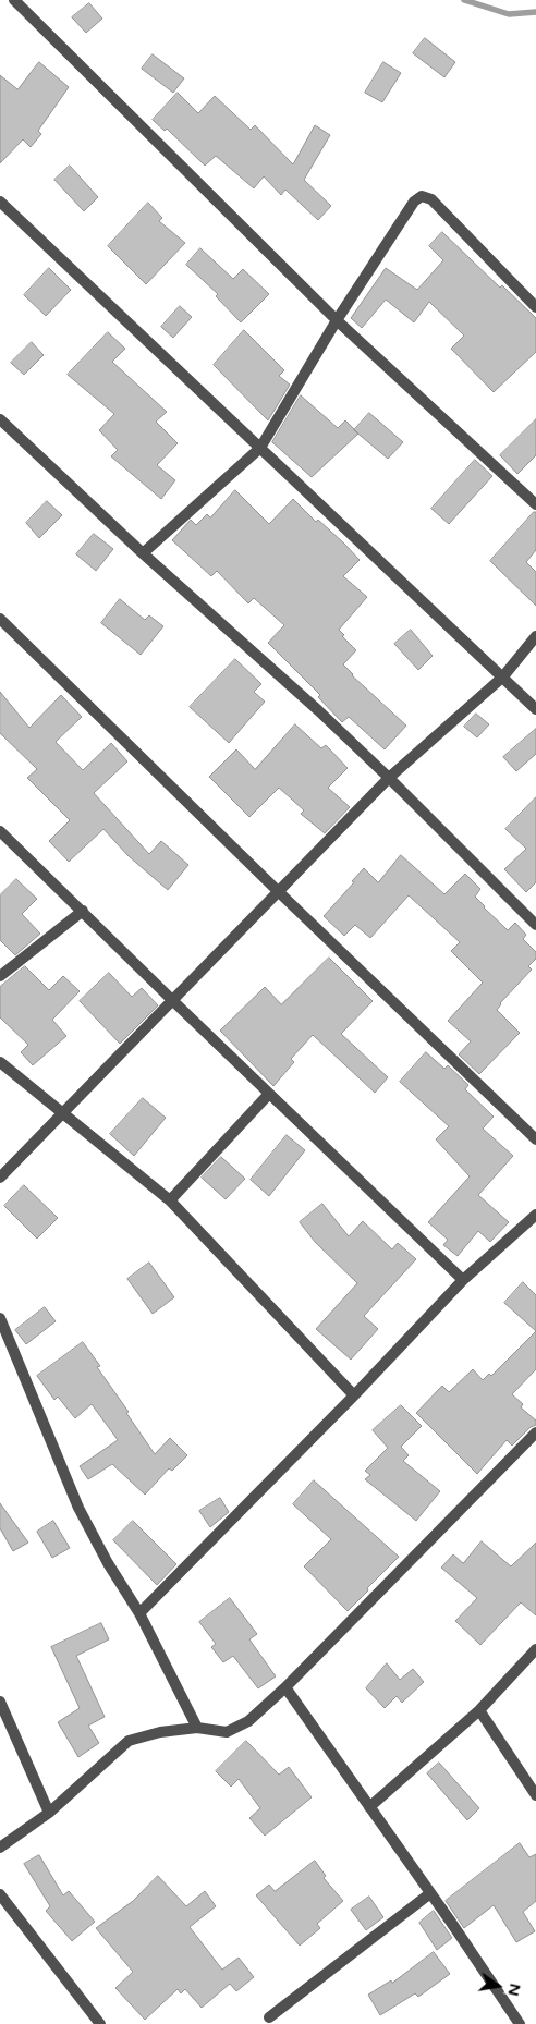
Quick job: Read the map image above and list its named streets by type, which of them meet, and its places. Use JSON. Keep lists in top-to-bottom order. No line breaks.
{"north":"right"}
